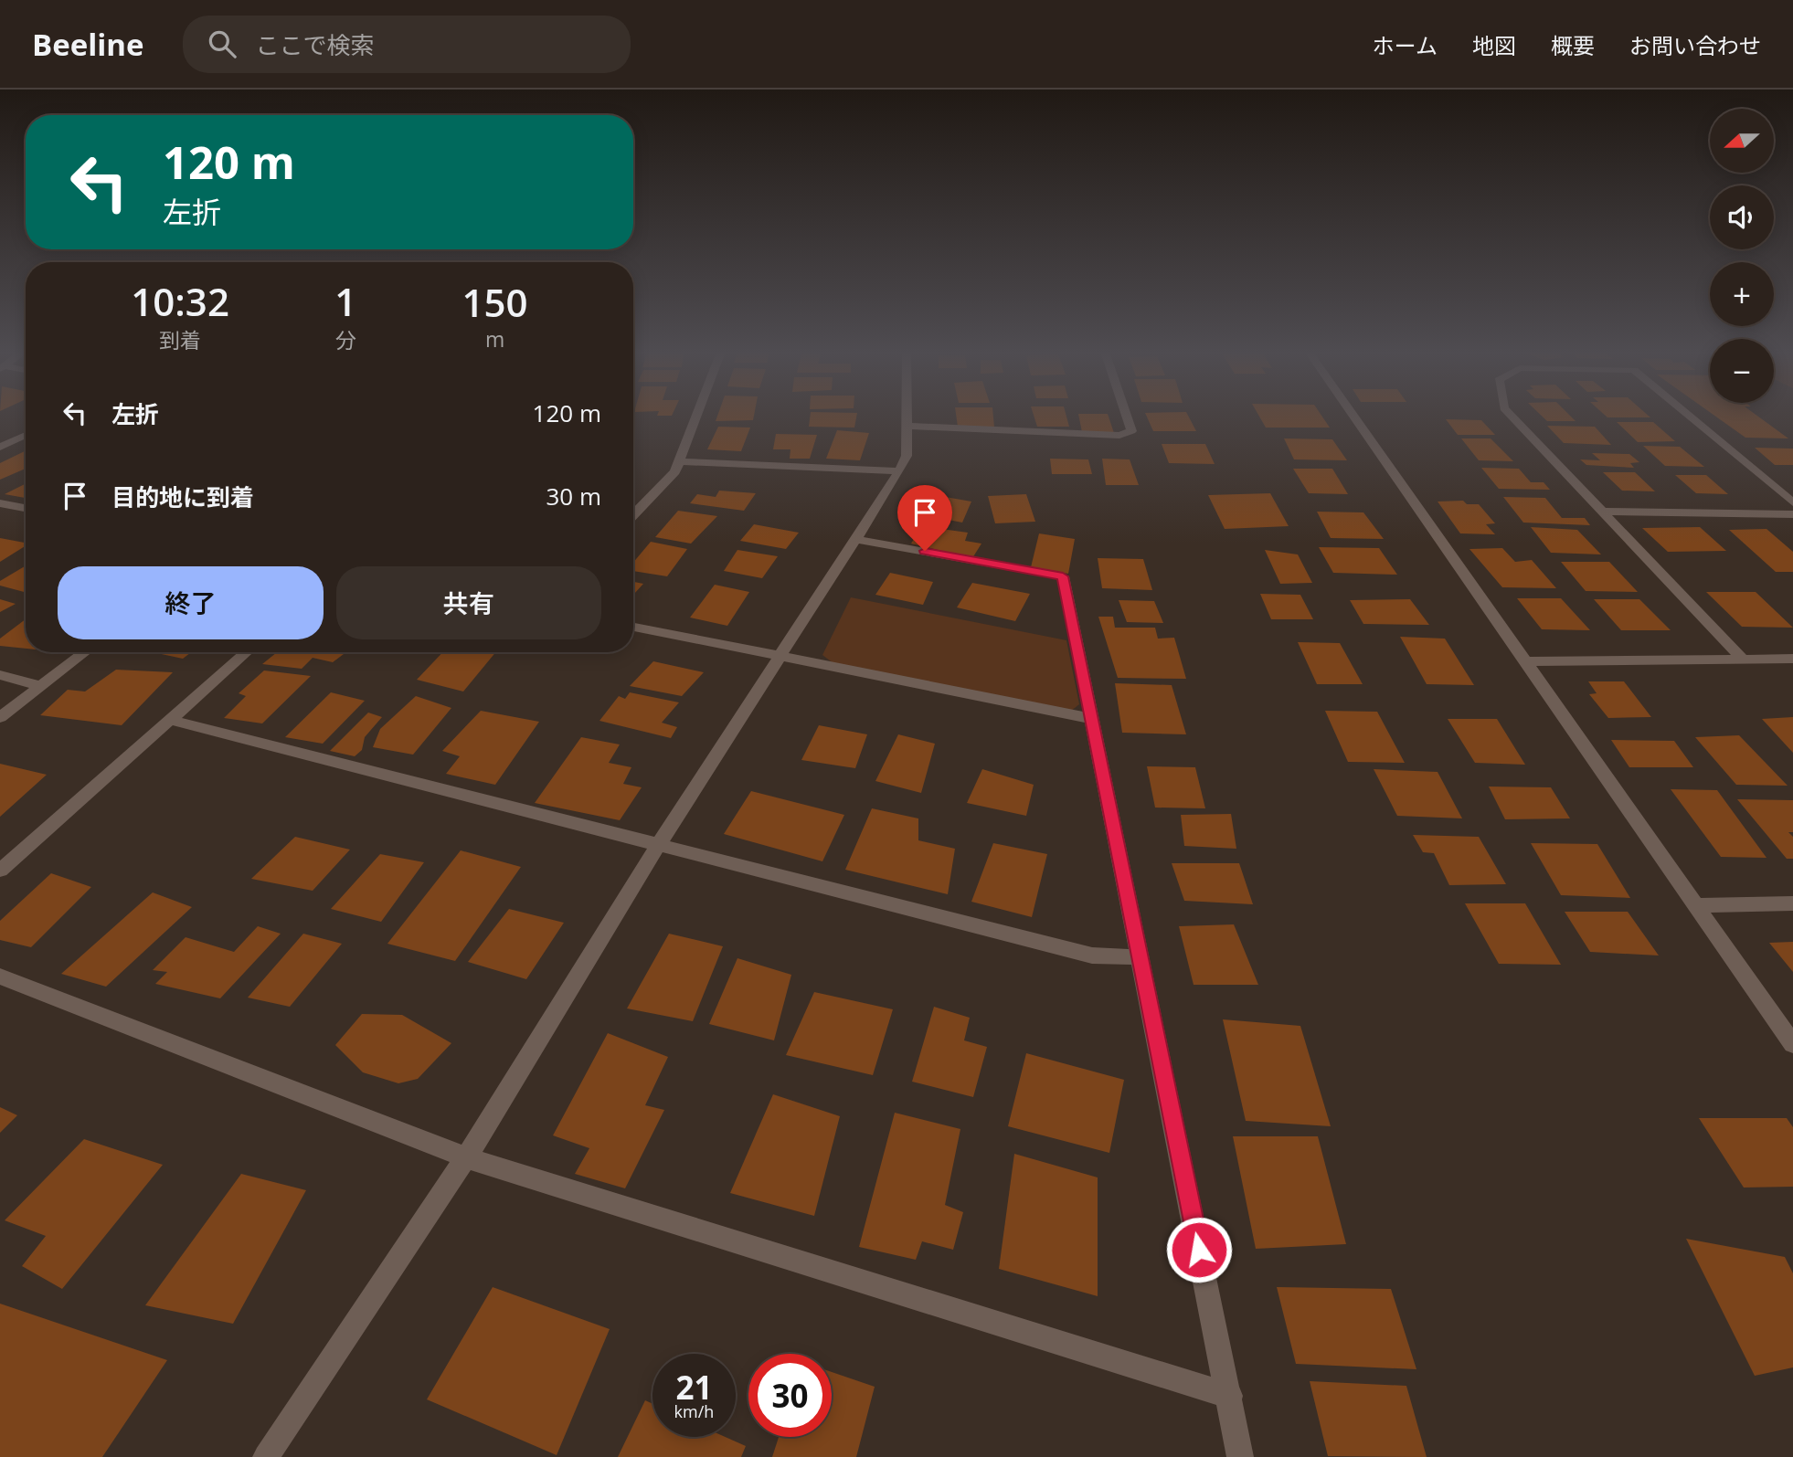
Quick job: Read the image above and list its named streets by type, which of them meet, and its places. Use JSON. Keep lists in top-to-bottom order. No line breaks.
{"north":"left","page":{"header":"Beeline","search":"ここで検索","nav":["ホーム","地図","概要","お問い合わせ"],"map_buttons":["+","−"],"turn":["120 m","左折"],"eta":["10:32","到着","1","分","150","m"],"list":[{"name":"左折","value":"120 m"},{"name":"目的地に到着","value":"30 m"}],"buttons":["終了","共有"],"speed":"21 km/h","limit":"30"}}
